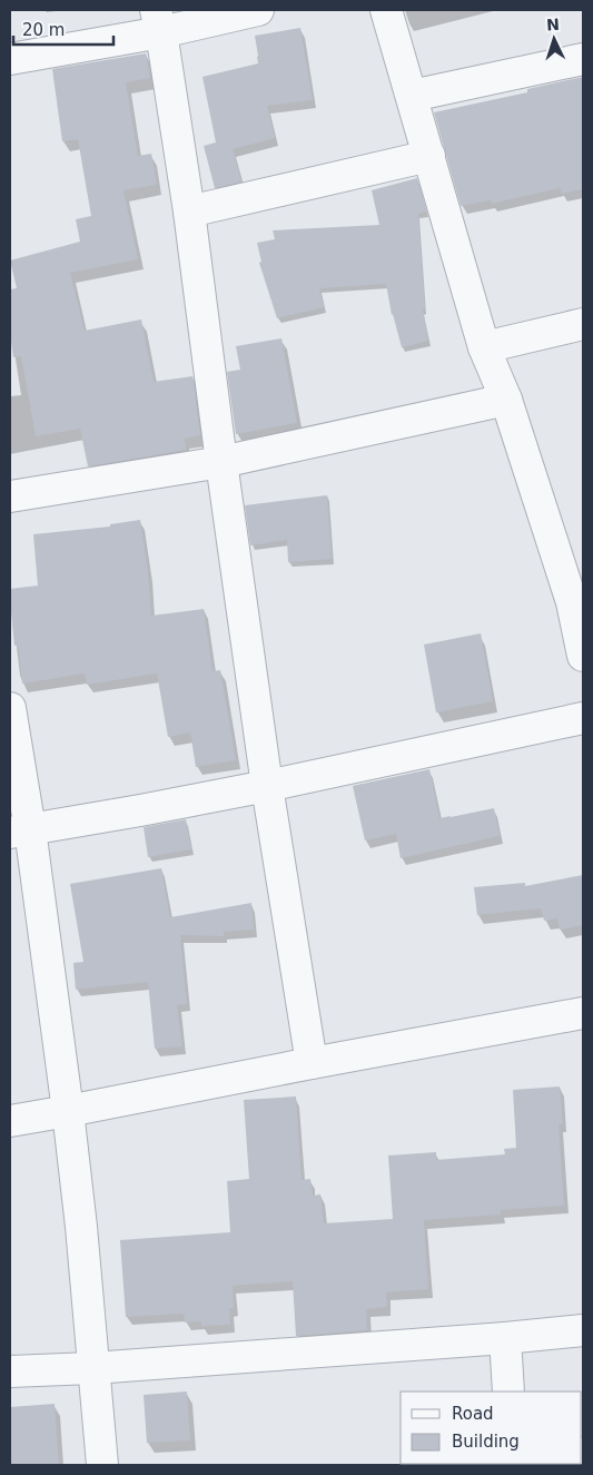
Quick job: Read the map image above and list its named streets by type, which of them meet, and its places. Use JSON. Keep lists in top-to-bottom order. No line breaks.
{"legend":["Road","Building"],"scale_bar":"20 m","north":"top"}
